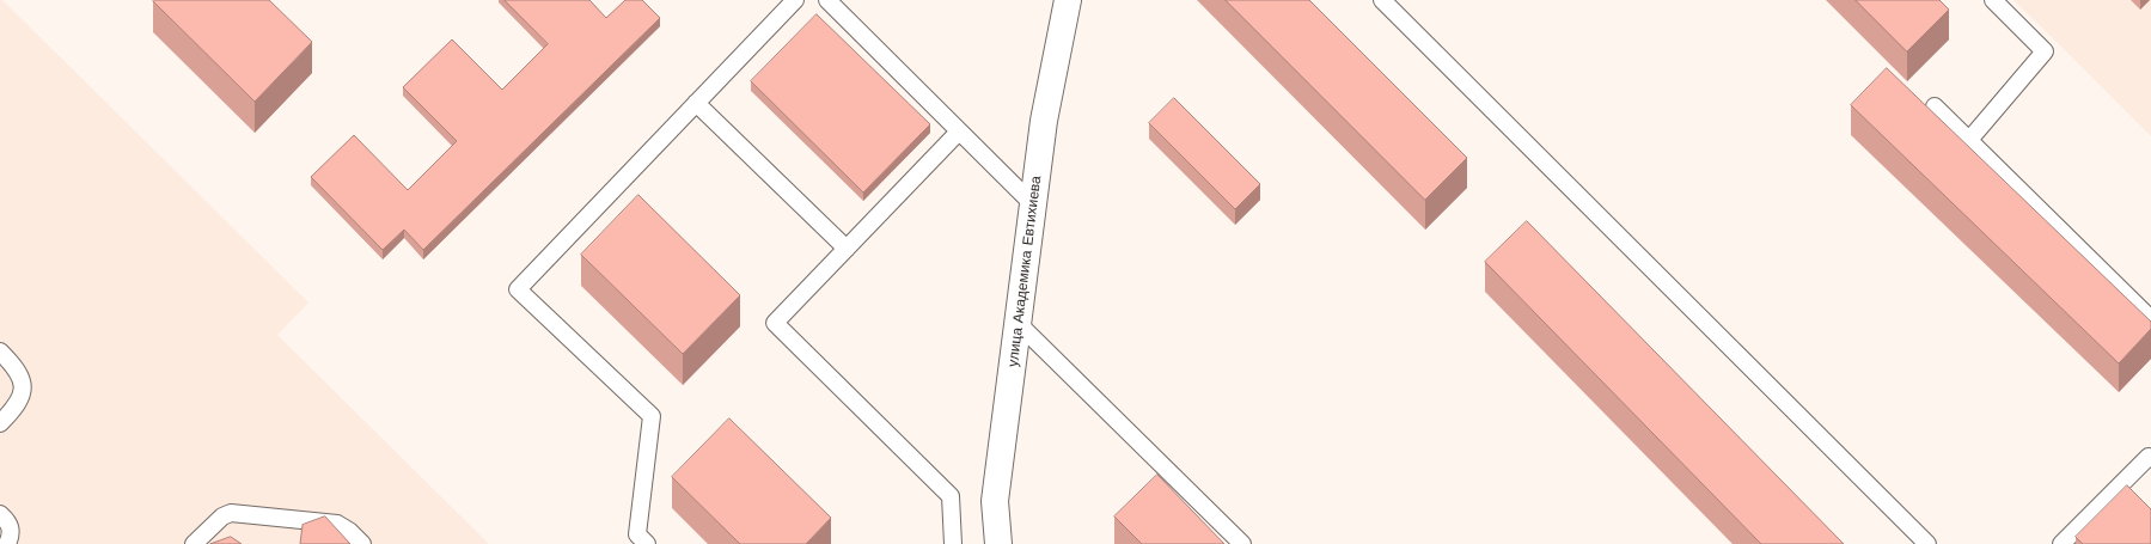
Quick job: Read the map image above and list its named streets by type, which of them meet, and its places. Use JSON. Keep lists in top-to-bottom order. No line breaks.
{"streets":{"street":["улица Академика Евтихиева"]}}
